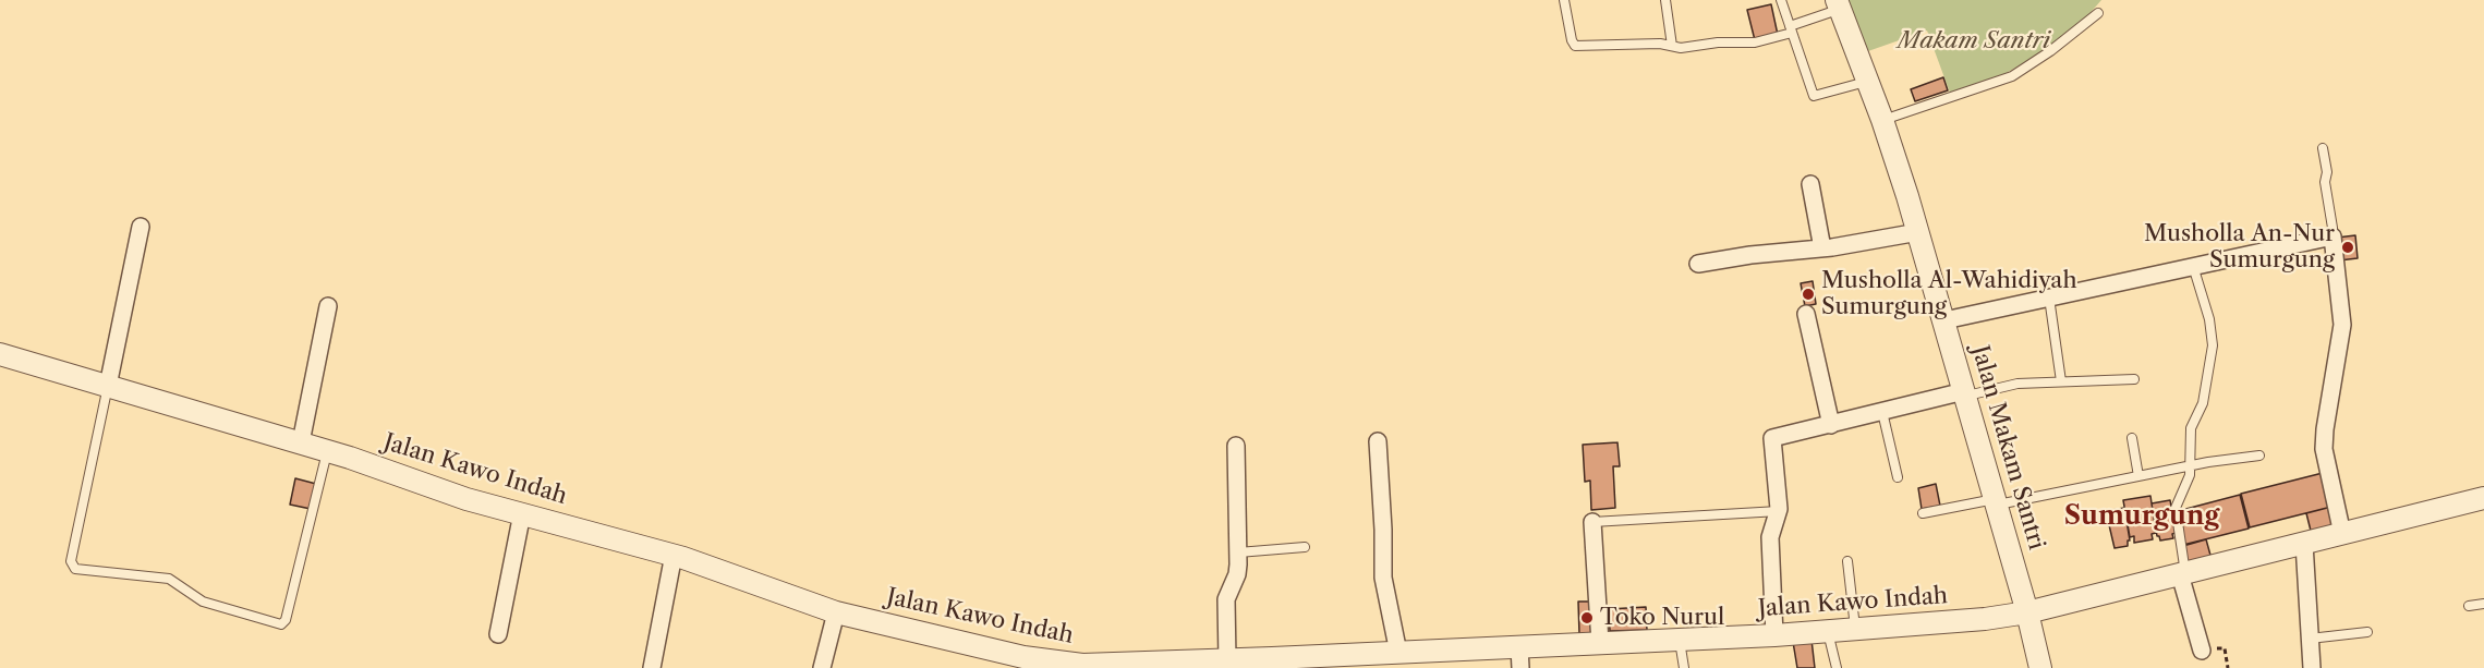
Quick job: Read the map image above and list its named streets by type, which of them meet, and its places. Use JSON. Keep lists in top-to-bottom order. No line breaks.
{"streets":{"street":["Jalan Makam Santri","Jalan Kawo Indah"]},"crossings":[["Jalan Makam Santri","Jalan Kawo Indah"]],"districts":["Sumurgung"],"parks":["Makam Santri"],"places":["Musholla An-Nur Sumurgung","Musholla Al-Wahidiyah Sumurgung","Toko Nurul"]}
